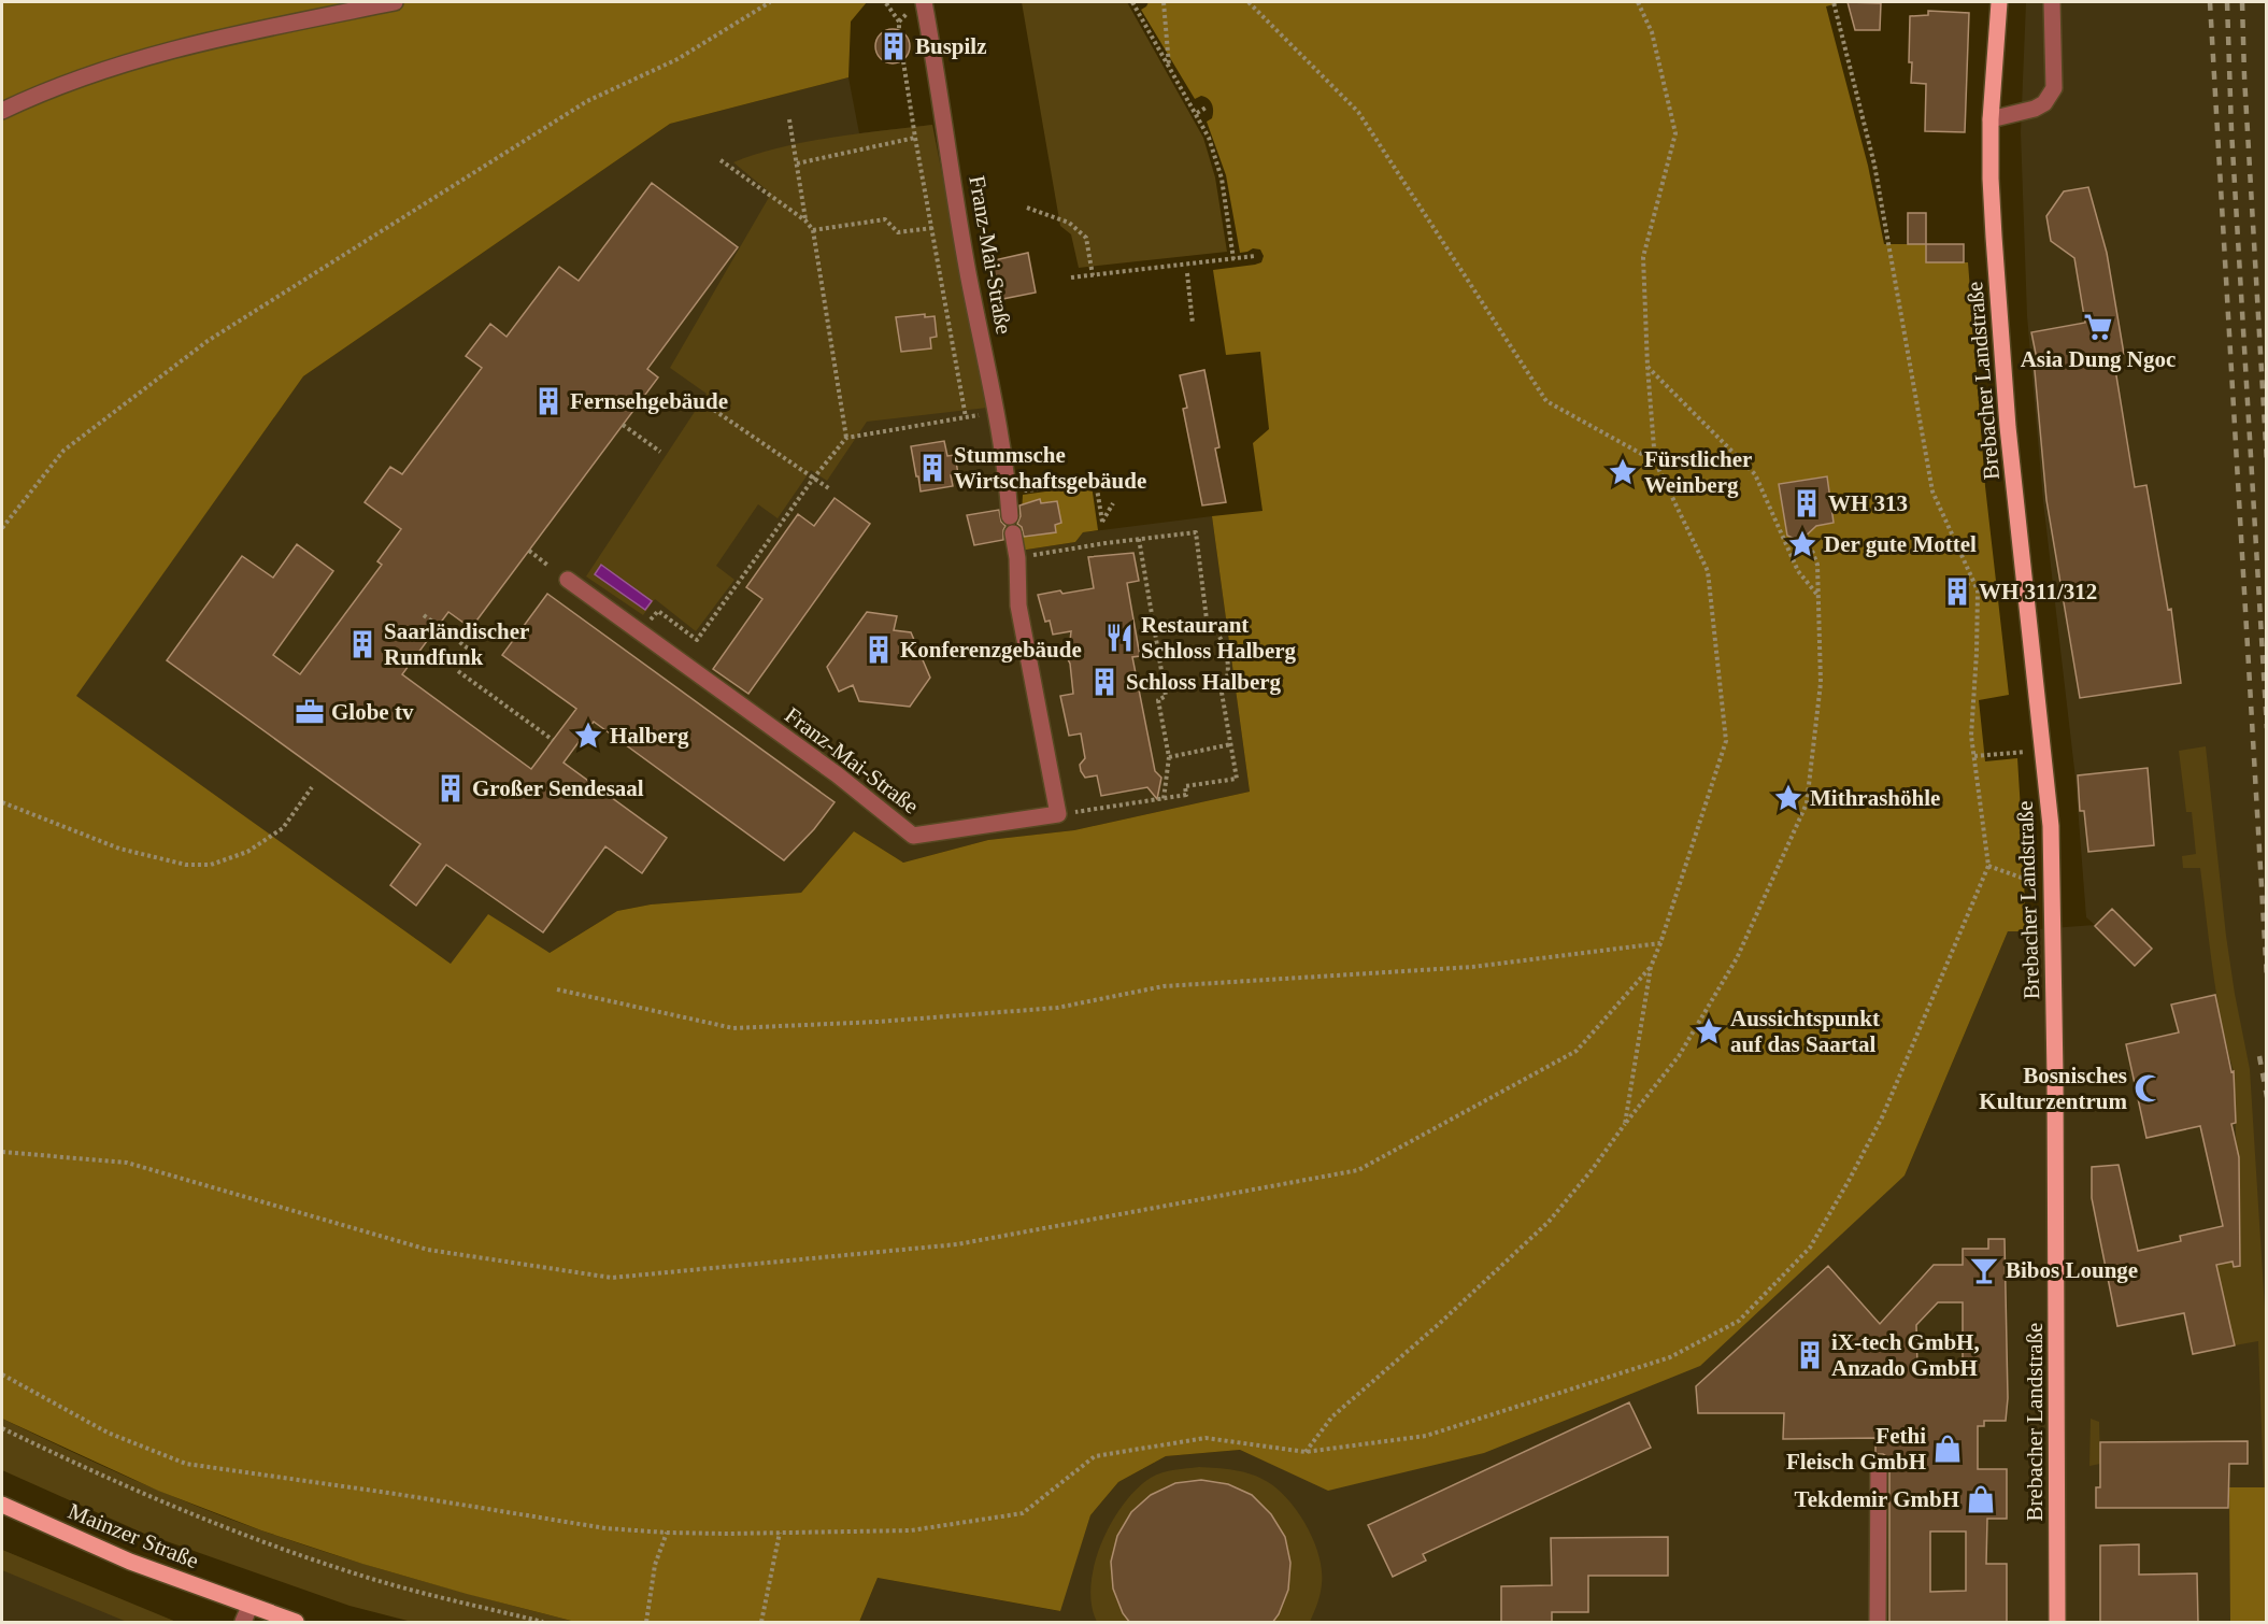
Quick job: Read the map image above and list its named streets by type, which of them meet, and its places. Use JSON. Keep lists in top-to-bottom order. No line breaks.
{"streets":{"main road":["Brebacher Landstraße","Mainzer Straße"],"street":["Franz-Mai-Straße"]},"places":{"building":["Buspilz","Fernsehgebäude","Stummsche Wirtschaftsgebäude","WH 313","WH 311/312","Saarländischer Rundfunk","Konferenzgebäude","Schloss Halberg","Großer Sendesaal","iX-tech GmbH, Anzado GmbH"],"supermarket":["Asia Dung Ngoc"],"place":["Fürstlicher Weinberg","Der gute Mottel","Halberg","Mithrashöhle","Aussichtspunkt auf das Saartal"],"restaurant":["Restaurant Schloss Halberg"],"office":["Globe tv"],"mosque":["Bosnisches Kulturzentrum"],"bar":["Bibos Lounge"],"shop":["Fethi Fleisch GmbH","Tekdemir GmbH"]}}
